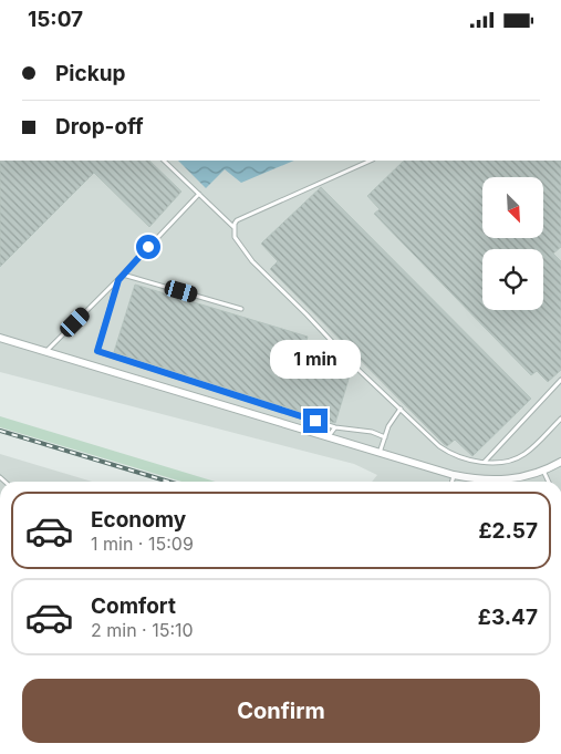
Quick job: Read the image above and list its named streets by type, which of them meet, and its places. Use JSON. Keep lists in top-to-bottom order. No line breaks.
{"north":"bottom right","page":{"status":"15:07","banner":["Pickup","Drop-off"],"bubble":"1 min","list":[{"name":"Economy","note":"1 min · 15:09","value":"£2.57"},{"name":"Comfort","note":"2 min · 15:10","value":"£3.47"}],"buttons":"Confirm"}}
